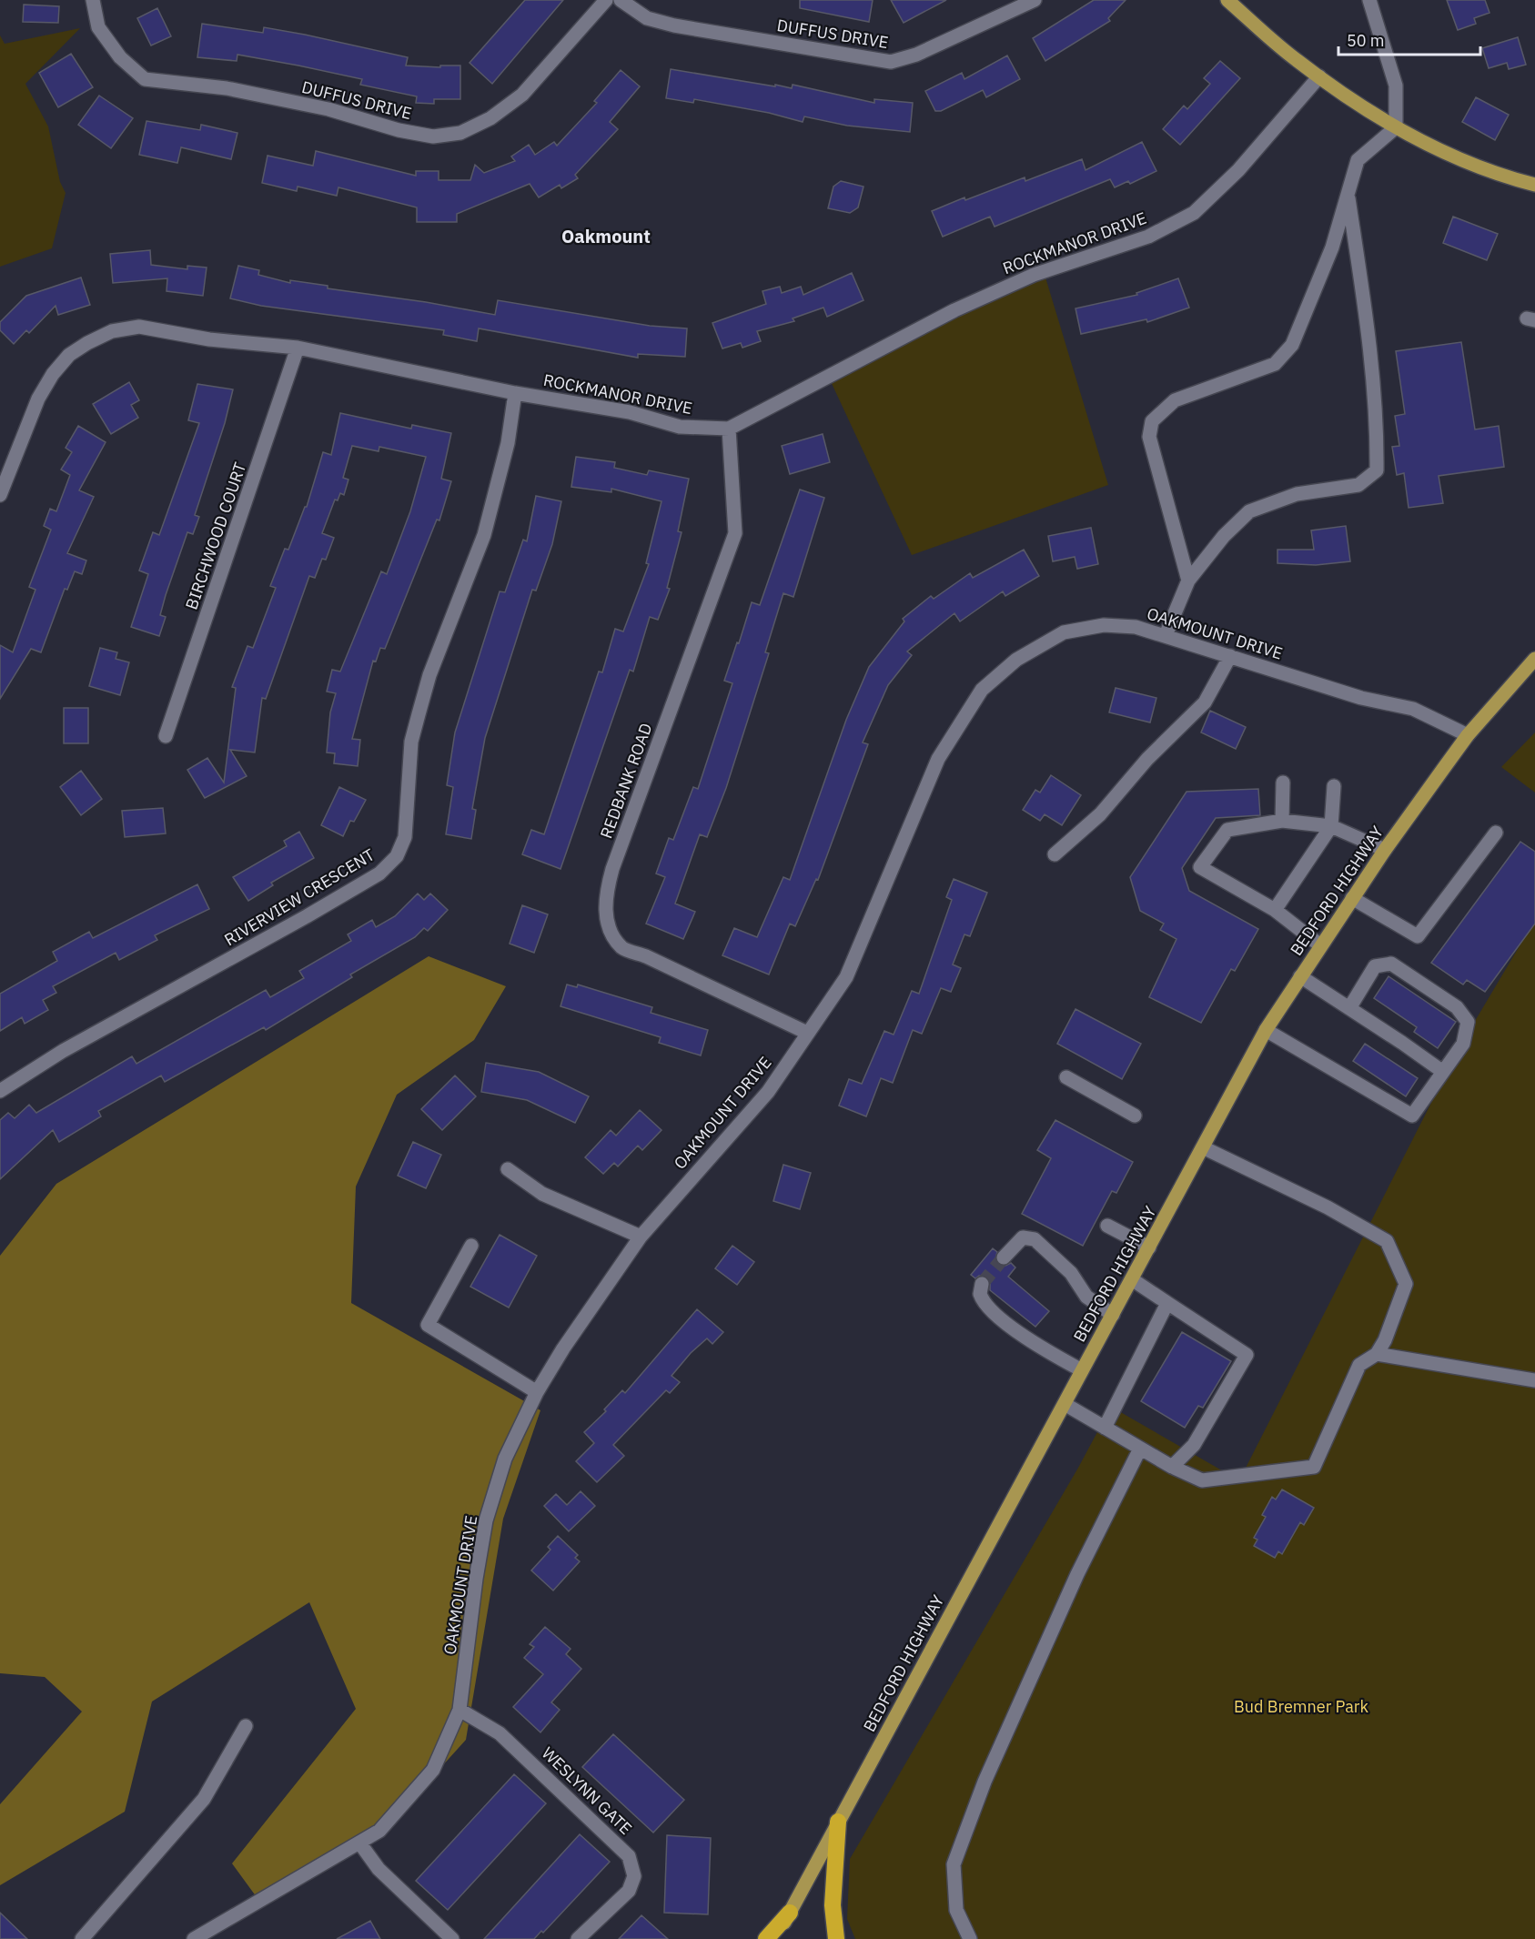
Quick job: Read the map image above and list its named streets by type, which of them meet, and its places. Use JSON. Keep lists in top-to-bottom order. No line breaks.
{"streets":{"main road":["BEDFORD HIGHWAY"],"street":["DUFFUS DRIVE","ROCKMANOR DRIVE","BIRCHWOOD COURT","OAKMOUNT DRIVE","REDBANK ROAD","RIVERVIEW CRESCENT","WESLYNN GATE"]},"crossings":[["ROCKMANOR DRIVE","BIRCHWOOD COURT"],["ROCKMANOR DRIVE","REDBANK ROAD"],["ROCKMANOR DRIVE","RIVERVIEW CRESCENT"],["OAKMOUNT DRIVE","REDBANK ROAD"],["OAKMOUNT DRIVE","BEDFORD HIGHWAY"],["OAKMOUNT DRIVE","WESLYNN GATE"]],"districts":["Oakmount"],"parks":["Bud Bremner Park"],"scale_bar":"50 m"}
